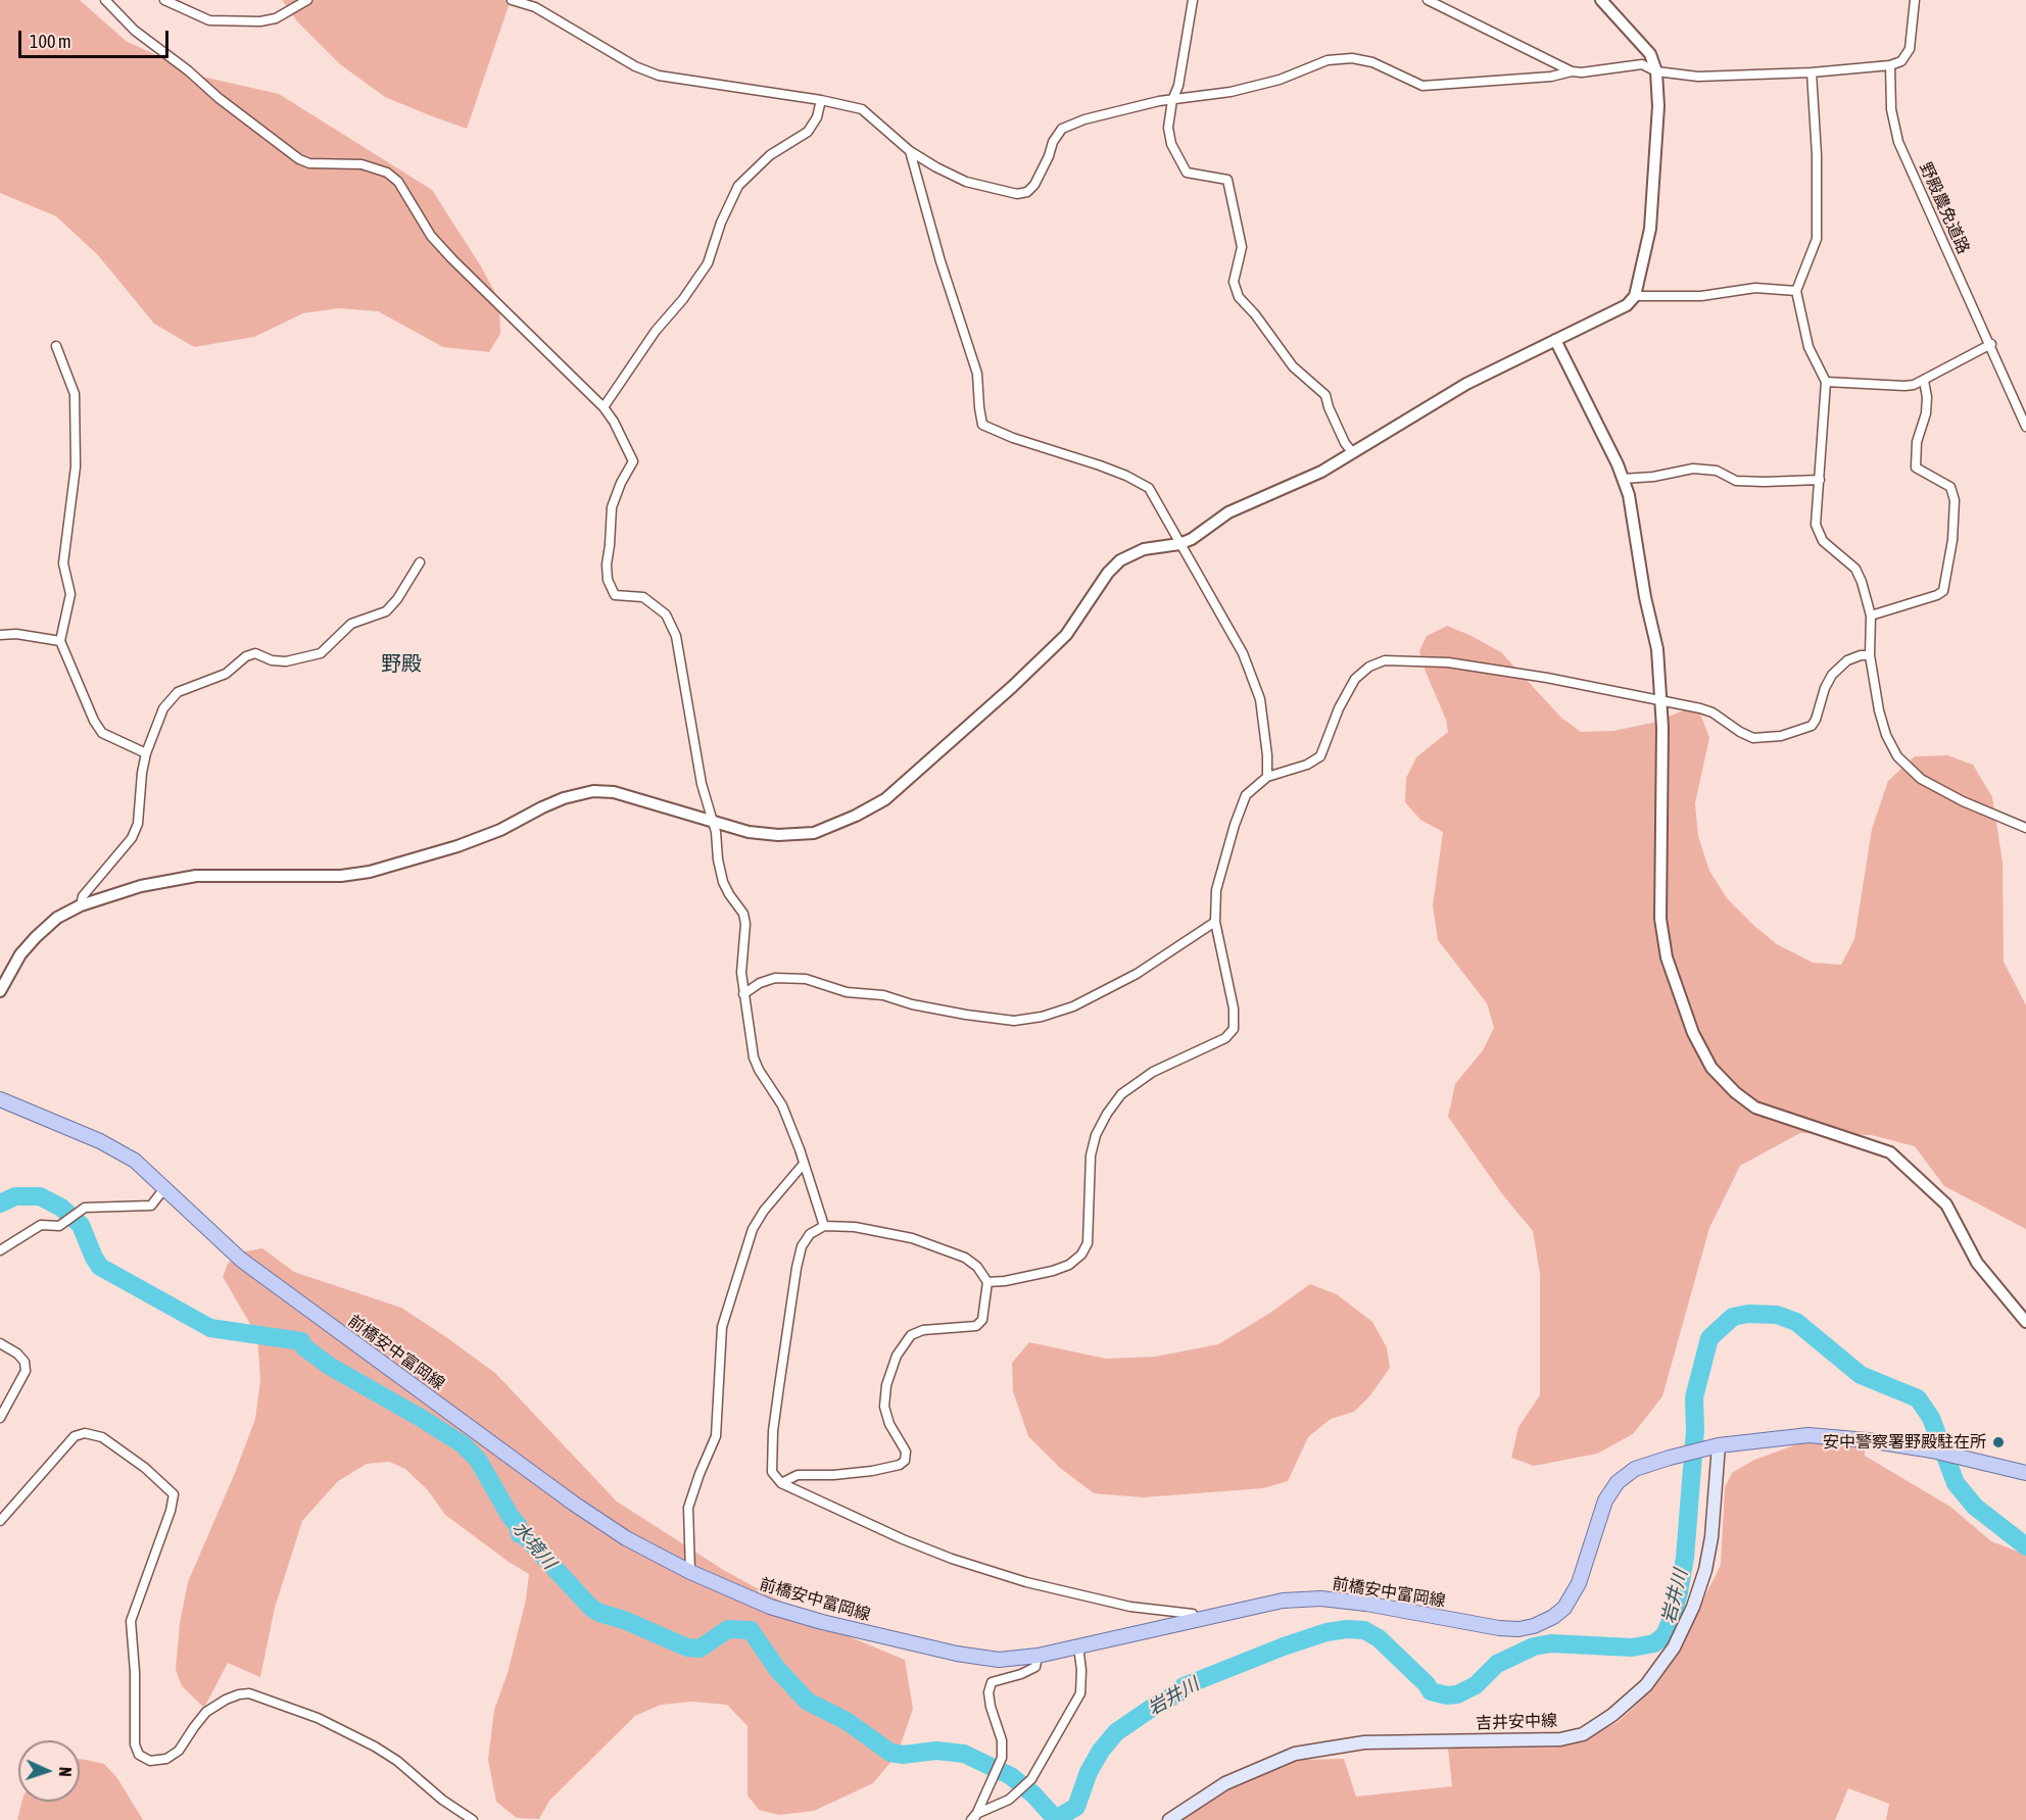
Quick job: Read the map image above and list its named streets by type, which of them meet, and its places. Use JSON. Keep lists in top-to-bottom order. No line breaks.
{"streets":{"main road":["前橋安中富岡線","吉井安中線"],"street":["野殿農免道路"]},"crossings":[["前橋安中富岡線","吉井安中線"]],"districts":["野殿"],"water":["水境川","岩井川"],"places":["安中警察署野殿駐在所"],"scale_bar":"100 m","north":"right"}
